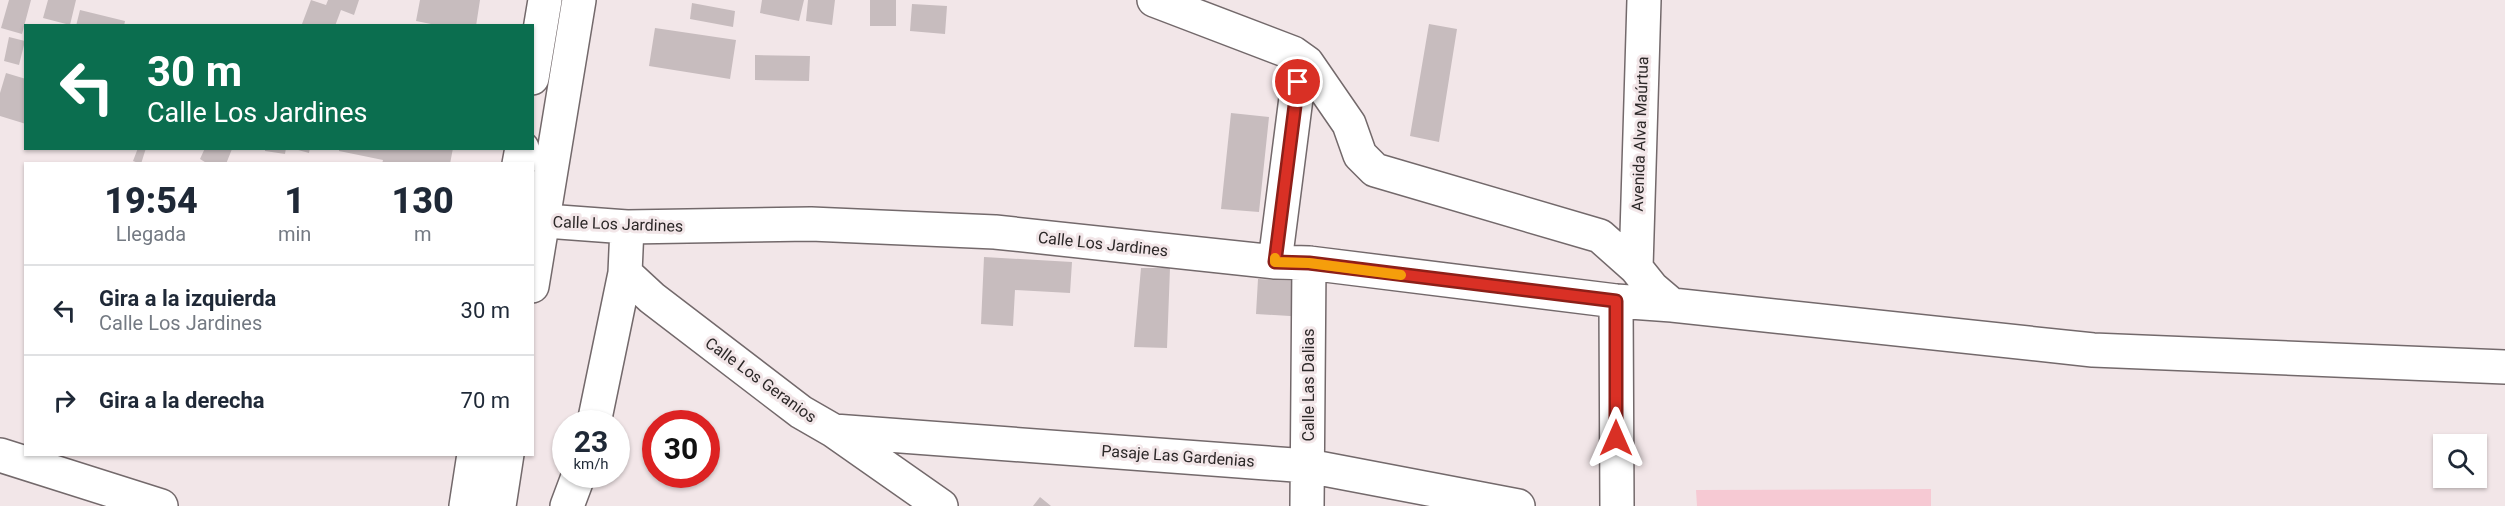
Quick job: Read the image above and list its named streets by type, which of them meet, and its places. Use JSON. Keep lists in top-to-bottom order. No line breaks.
{"streets":{"street":["Avenida Alva Maúrtua","Calle Los Jardines","Calle Los Geranios","Calle Las Dalias","Pasaje Las Gardenias"]},"crossings":[["Calle Los Jardines","Calle Las Dalias"],["Calle Los Geranios","Pasaje Las Gardenias"],["Calle Las Dalias","Pasaje Las Gardenias"]],"page":{"turn":["30 m","Calle Los Jardines"],"eta":["19:54","Llegada","1","min","130","m"],"list":[{"name":"Gira a la izquierda","note":"Calle Los Jardines","value":"30 m"},{"name":"Gira a la derecha","value":"70 m"}],"speed":"23 km/h","limit":"30"}}
